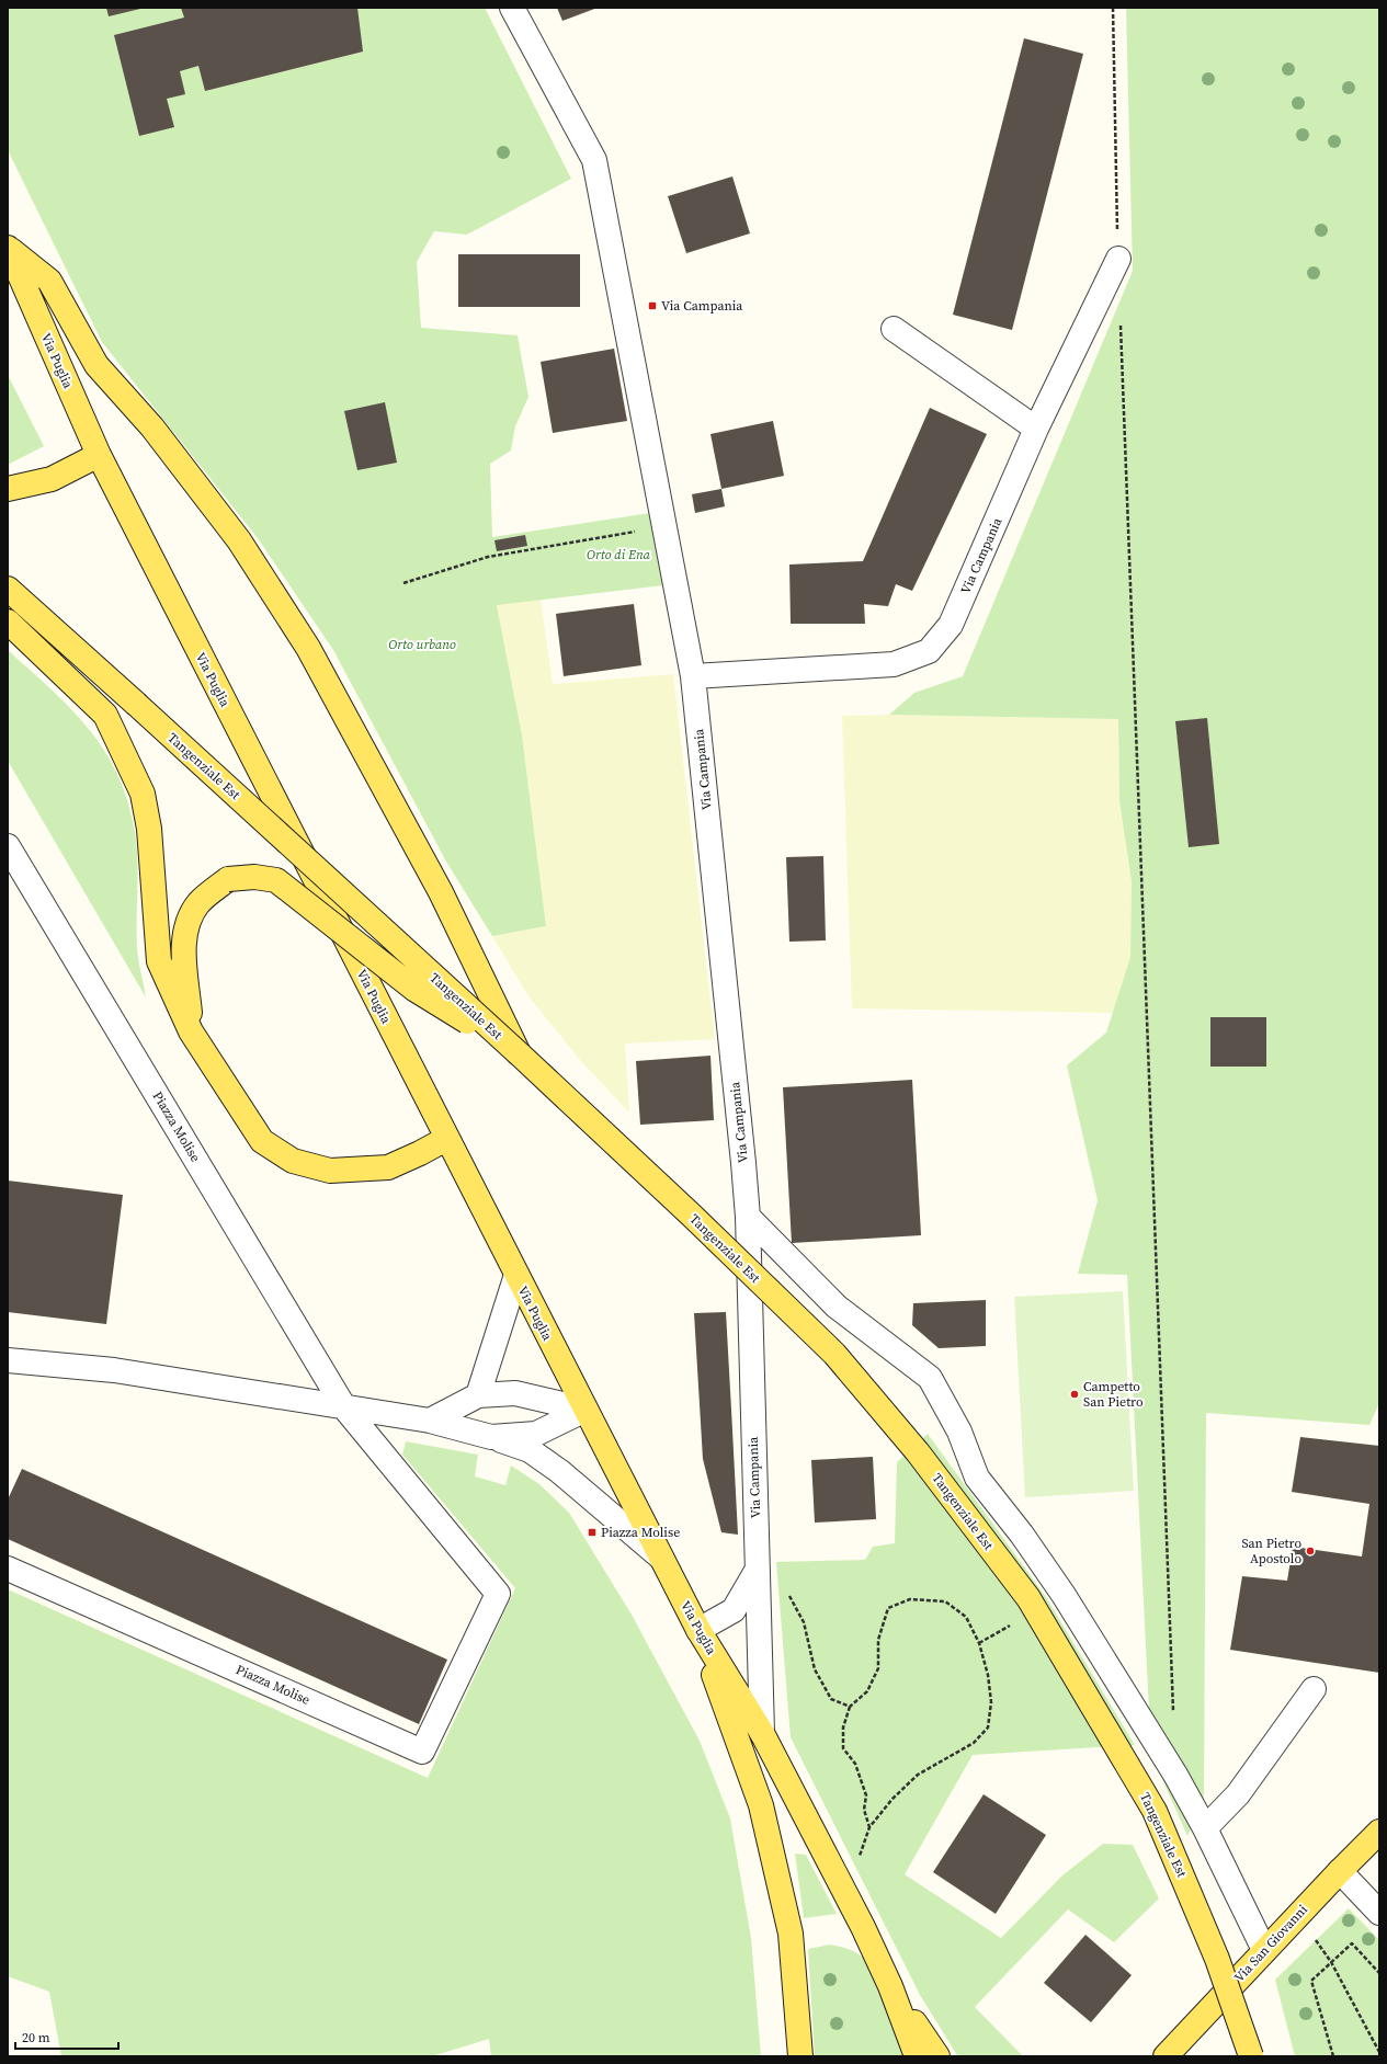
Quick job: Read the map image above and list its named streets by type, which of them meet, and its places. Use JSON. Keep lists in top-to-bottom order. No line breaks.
{"streets":{"main road":["Via Puglia","Tangenziale Est","Via San Giovanni"],"street":["Via Campania","Piazza Molise"]},"crossings":[["Via Puglia","Via Campania"]],"parks":["Orto di Ena","Orto urbano"],"places":{"transit":["Via Campania","Piazza Molise"],"other":["Campetto San Pietro","San Pietro Apostolo"]},"scale_bar":"20 m"}
